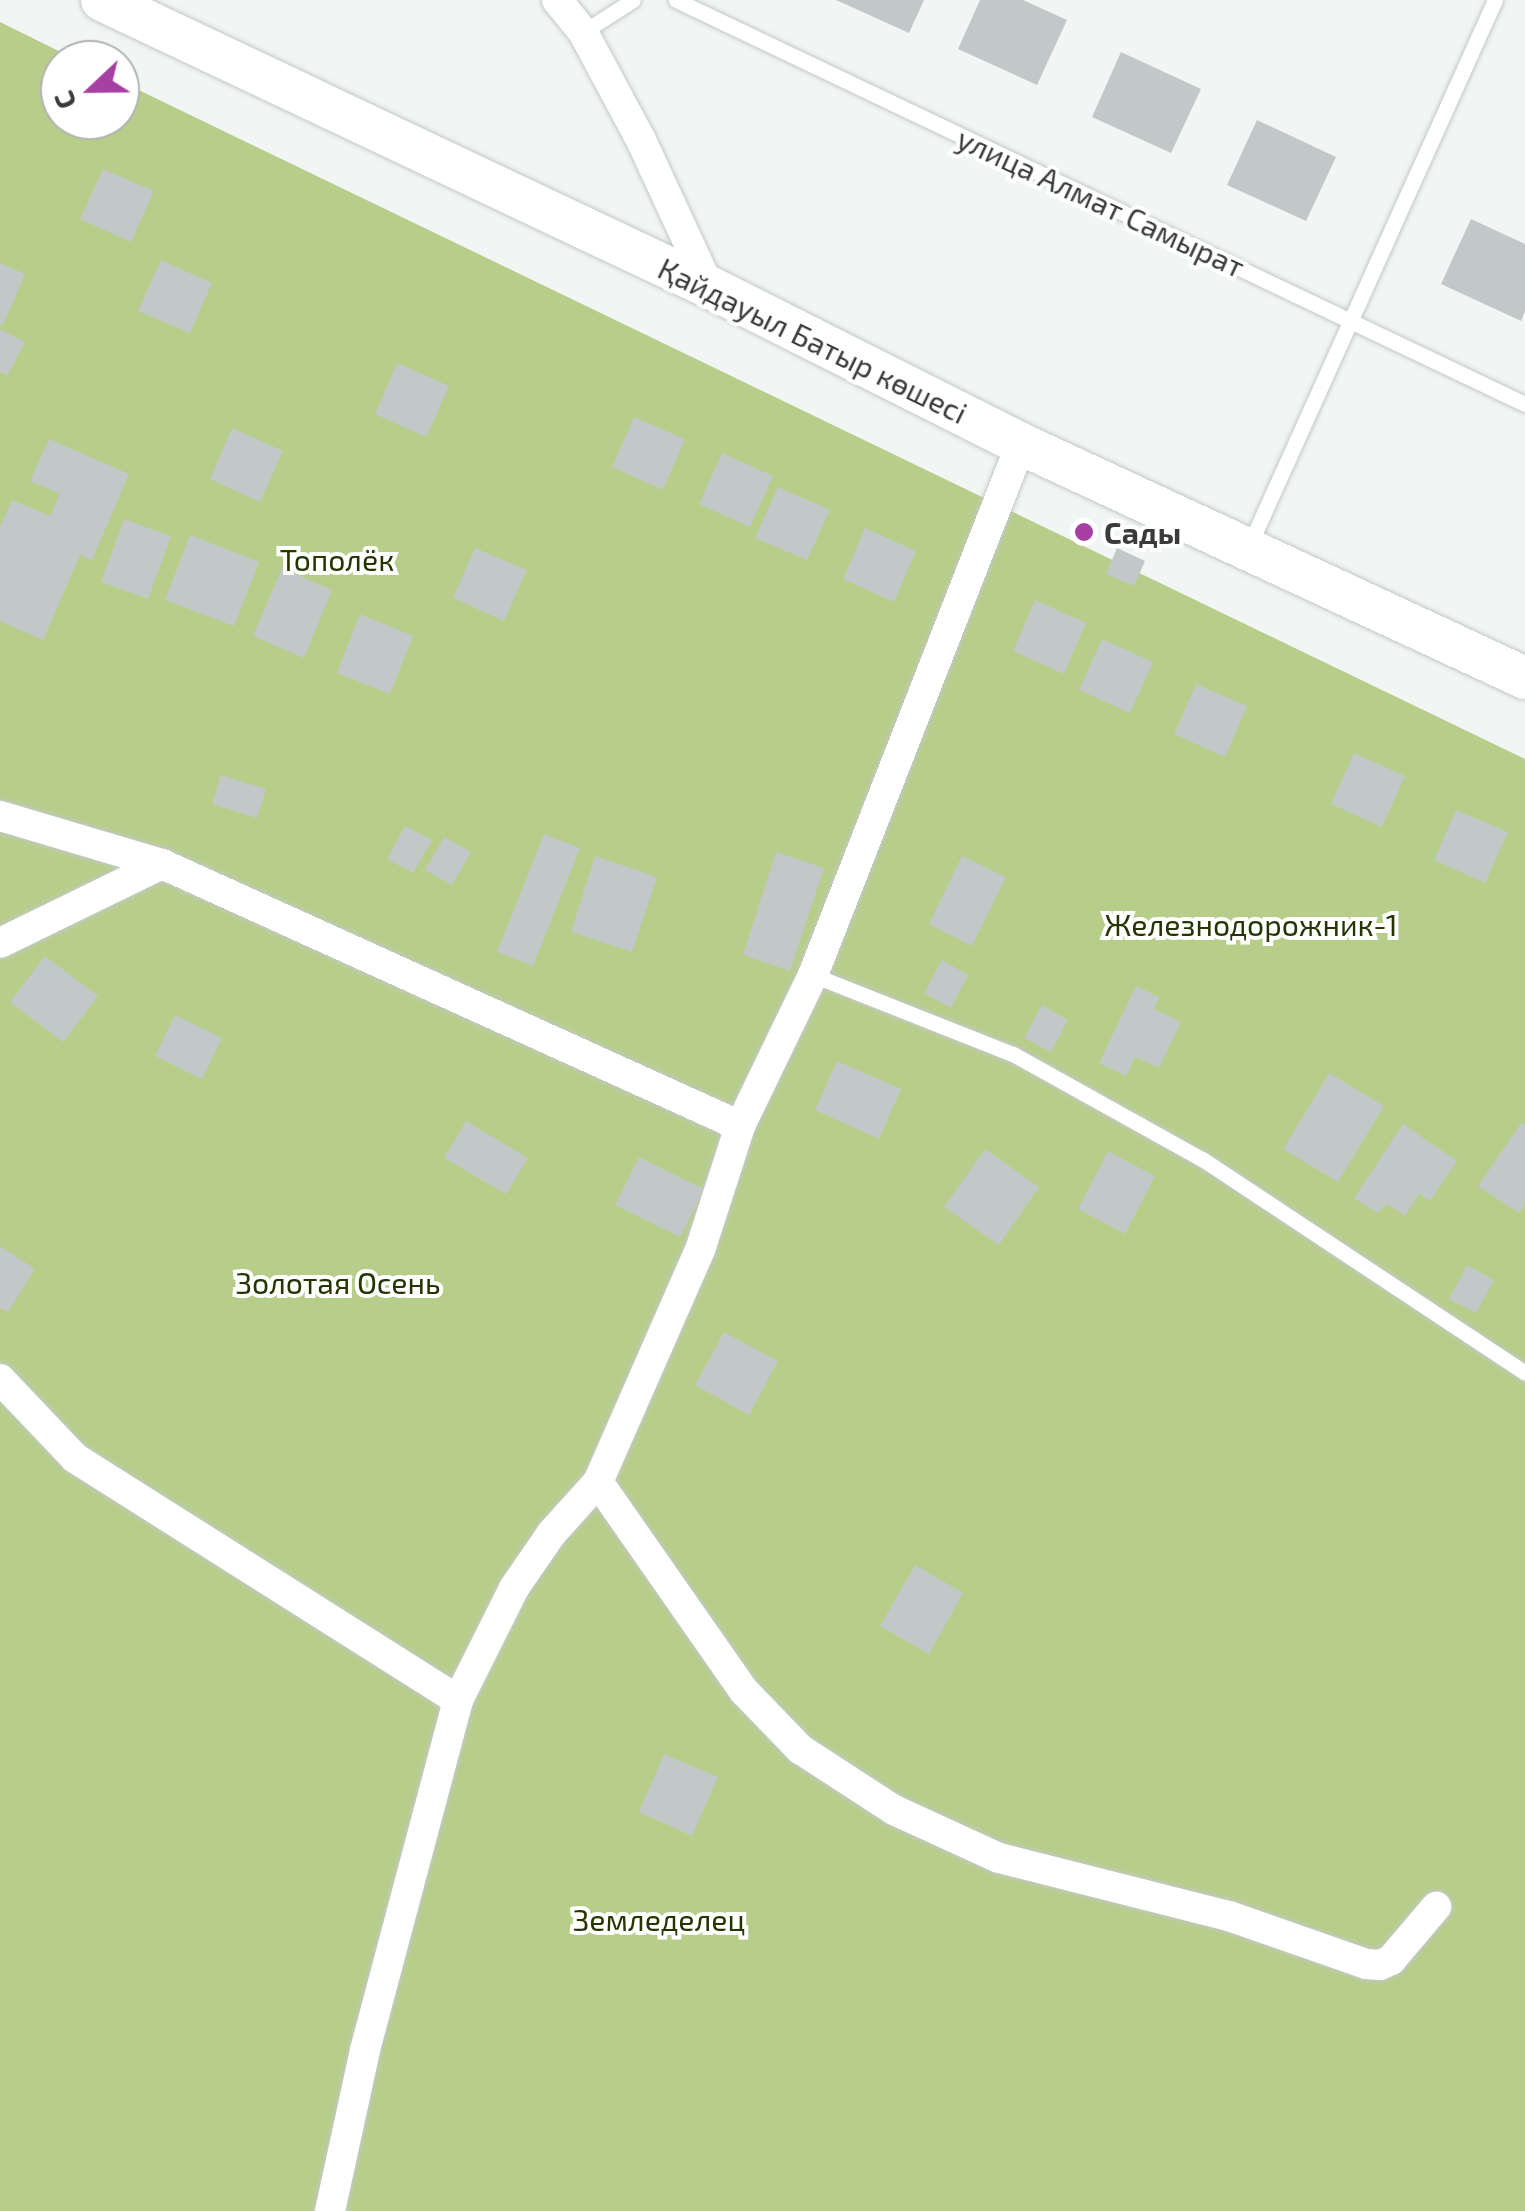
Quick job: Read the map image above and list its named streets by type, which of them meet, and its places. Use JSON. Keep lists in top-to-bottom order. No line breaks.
{"streets":{"street":["Қайдауыл Батыр көшесі"],"lane":["улица Алмат Самырат"]},"parks":["Тополёк","Железнодорожник-1","Золотая Осень","Земледелец"],"places":["Сады"],"north":"left"}
